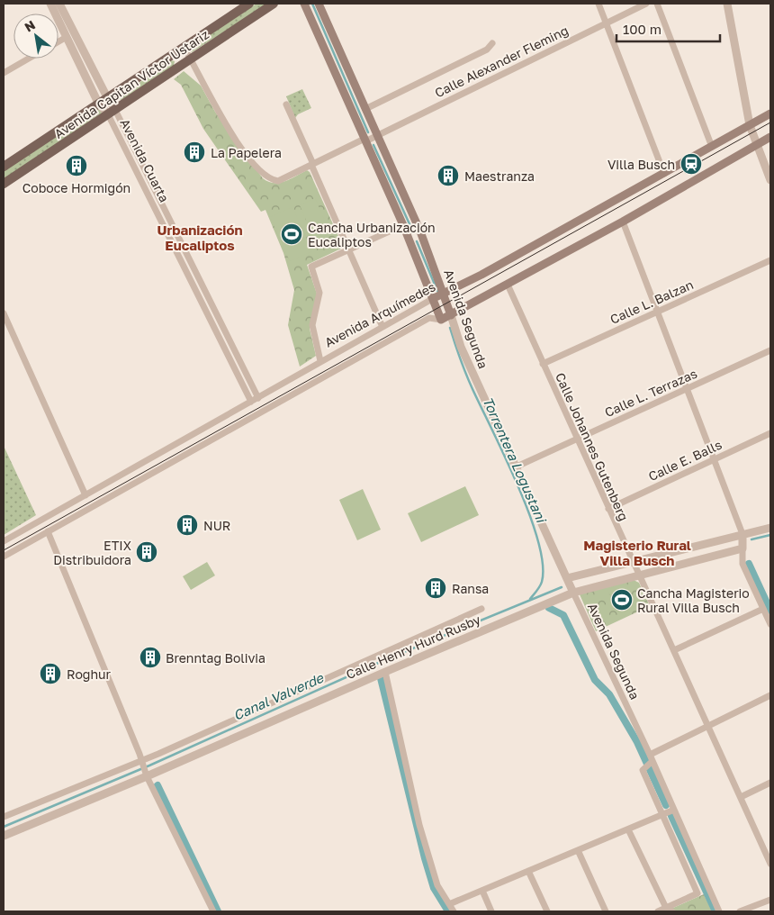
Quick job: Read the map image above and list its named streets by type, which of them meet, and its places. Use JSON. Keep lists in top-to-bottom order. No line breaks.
{"streets":{"main road":["Avenida Capitan Víctor Ustariz","Avenida Arquímedes","Avenida Segunda"],"street":["Calle Alexander Fleming","Avenida Cuarta","Calle L. Balzan","Calle L. Terrazas","Calle Johannes Gutenberg","Calle E. Balls","Calle Henry Hurd Rusby"]},"crossings":[["Calle Alexander Fleming","Avenida Capitan Víctor Ustariz"],["Calle Alexander Fleming","Avenida Segunda"],["Avenida Capitan Víctor Ustariz","Avenida Cuarta"],["Avenida Cuarta","Avenida Arquímedes"],["Calle L. Balzan","Calle Johannes Gutenberg"],["Avenida Arquímedes","Avenida Segunda"],["Avenida Segunda","Calle L. Terrazas"],["Avenida Segunda","Calle Henry Hurd Rusby"],["Calle L. Terrazas","Calle Johannes Gutenberg"],["Calle Johannes Gutenberg","Calle E. Balls"],["Calle Johannes Gutenberg","Calle Henry Hurd Rusby"]],"districts":["Urbanización Eucaliptos","Magisterio Rural Villa Busch"],"water":["Torrentera Logustani","Canal Valverde"],"places":{"building":["La Papelera","Coboce Hormigón","Maestranza","NUR","ETIX Distribuidora","Ransa","Brenntag Bolivia","Roghur"],"station":["Villa Busch"],"sports":["Cancha Urbanización Eucaliptos","Cancha Magisterio Rural Villa Busch"]},"scale_bar":"100 m","north":"top left"}
